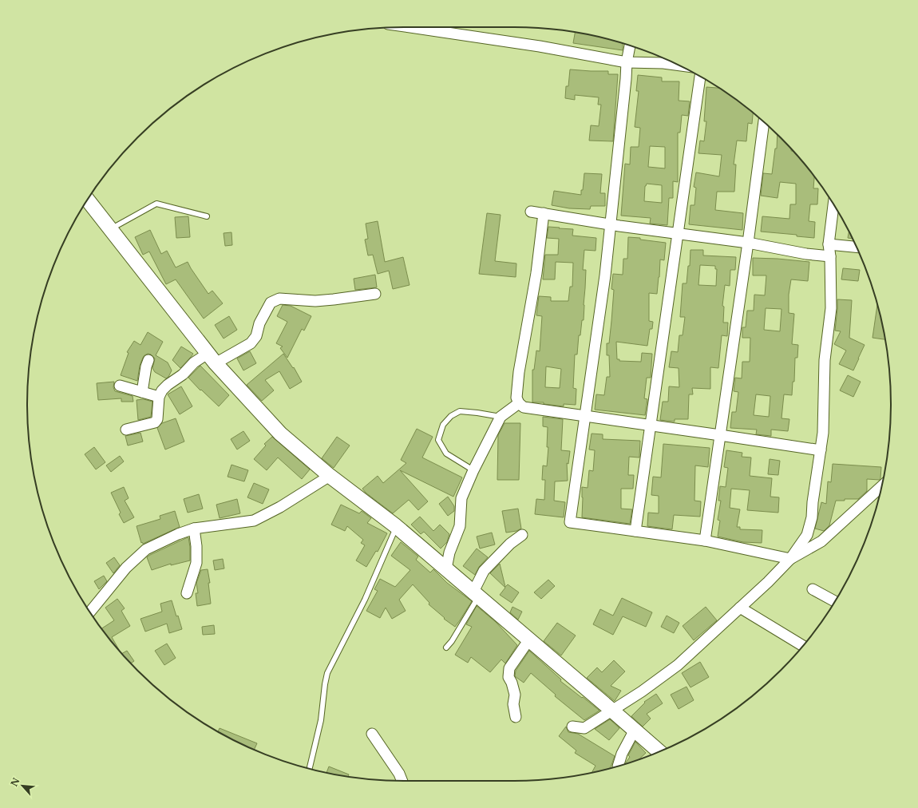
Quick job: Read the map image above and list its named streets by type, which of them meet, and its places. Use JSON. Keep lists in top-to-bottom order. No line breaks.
{"north":"top left"}
